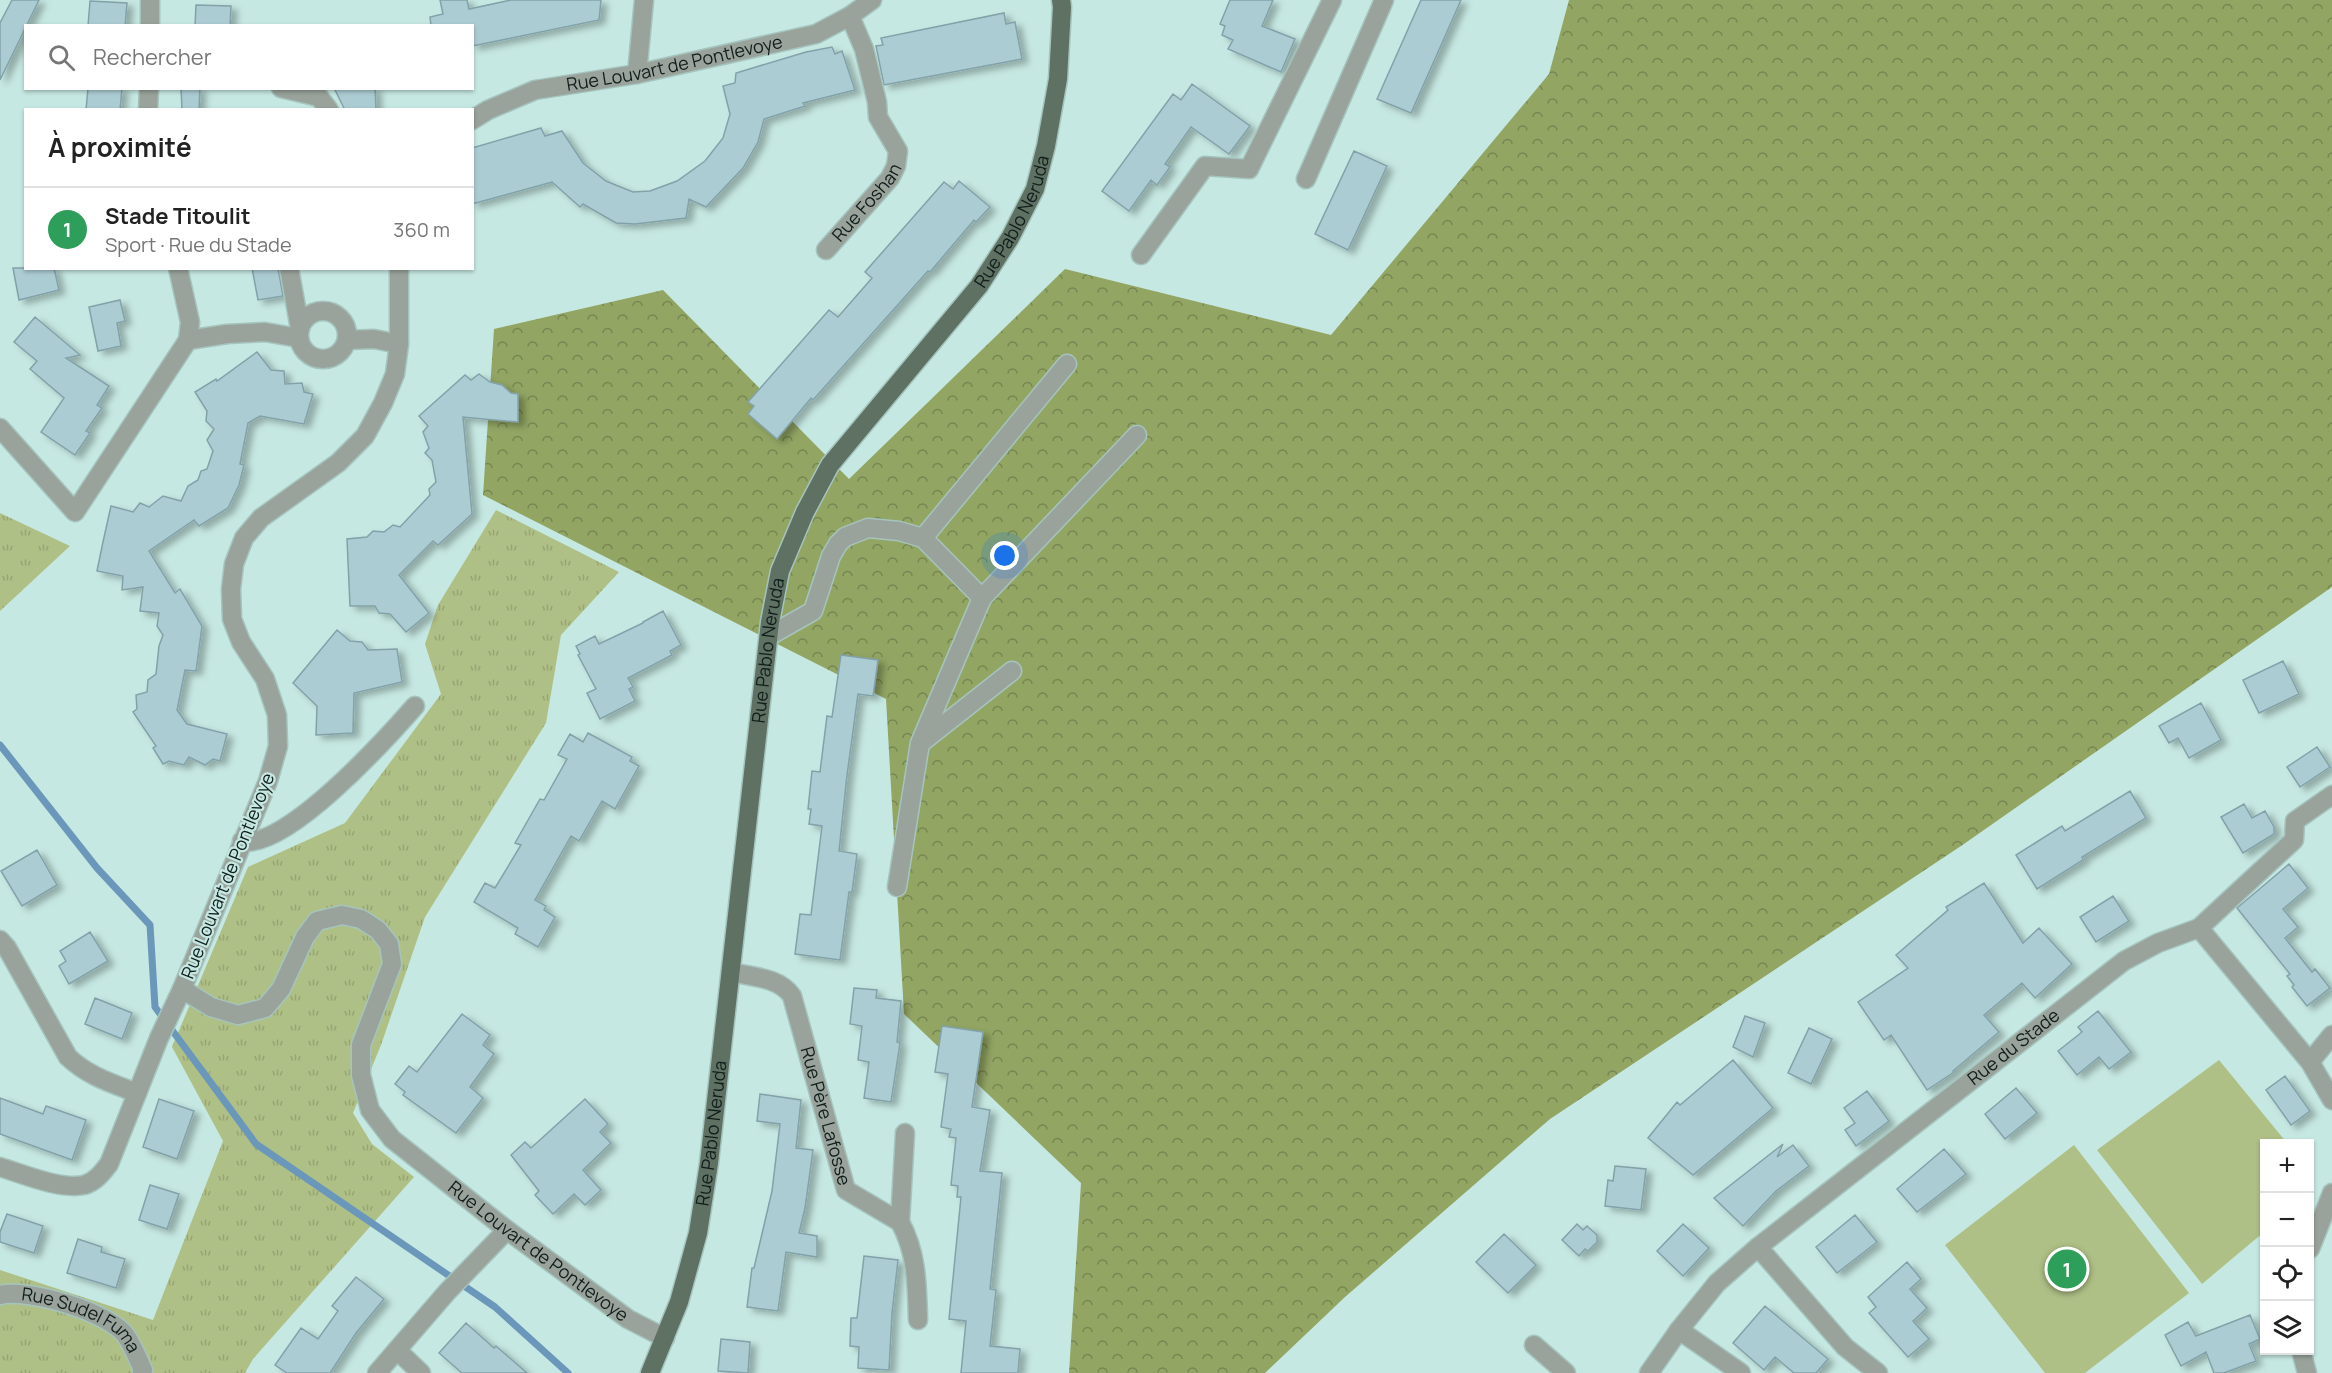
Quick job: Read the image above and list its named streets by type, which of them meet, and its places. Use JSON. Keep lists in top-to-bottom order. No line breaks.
{"streets":{"main road":["Rue Pablo Neruda"],"street":["Rue Louvart de Pontlevoye","Rue Foshan","Rue du Stade","Rue Père Lafosse","Rue Sudel Fuma"]},"crossings":[["Rue Louvart de Pontlevoye","Rue Foshan"],["Rue Louvart de Pontlevoye","Rue Pablo Neruda"],["Rue Pablo Neruda","Rue Père Lafosse"]],"page":{"search":"Rechercher","heading":"À proximité","list":[{"mark":"1","name":"Stade Titoulit","note":"Sport · Rue du Stade","value":"360 m"}],"map_buttons":["+","−"],"pins":"1"}}
